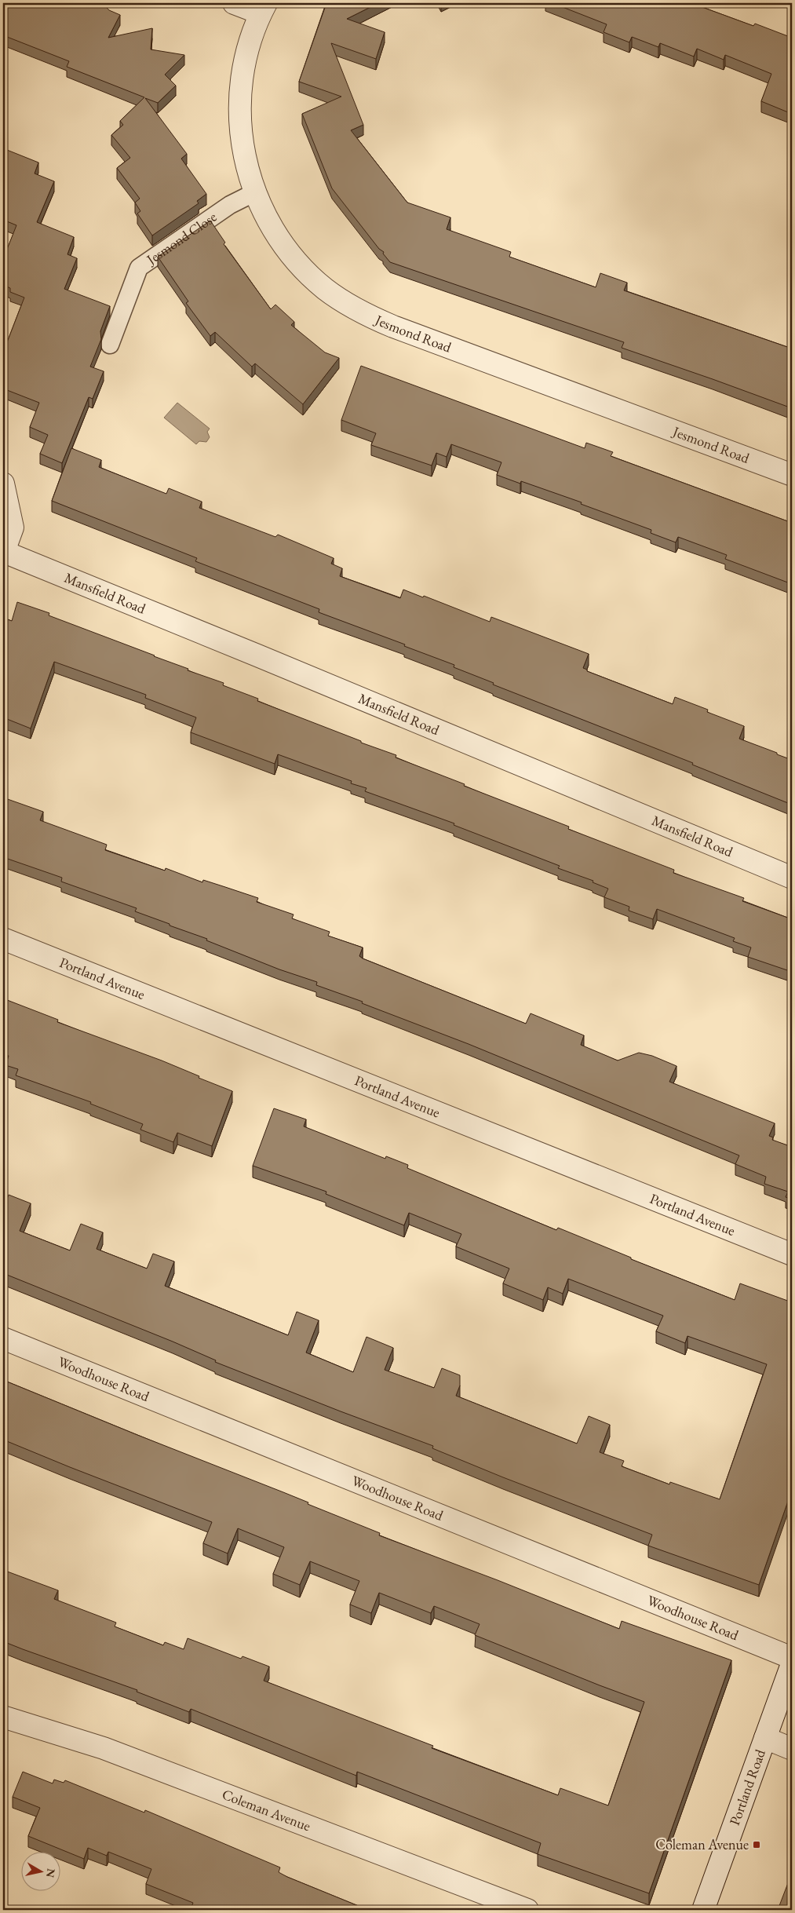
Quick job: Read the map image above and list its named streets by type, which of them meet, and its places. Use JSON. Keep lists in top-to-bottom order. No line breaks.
{"streets":{"street":["Jesmond Road","Mansfield Road","Portland Avenue","Woodhouse Road","Portland Road","Coleman Avenue"],"lane":["Jesmond Close"]},"crossings":[["Jesmond Close","Jesmond Road"]],"places":{"transit":["Coleman Avenue"]},"north":"right"}
